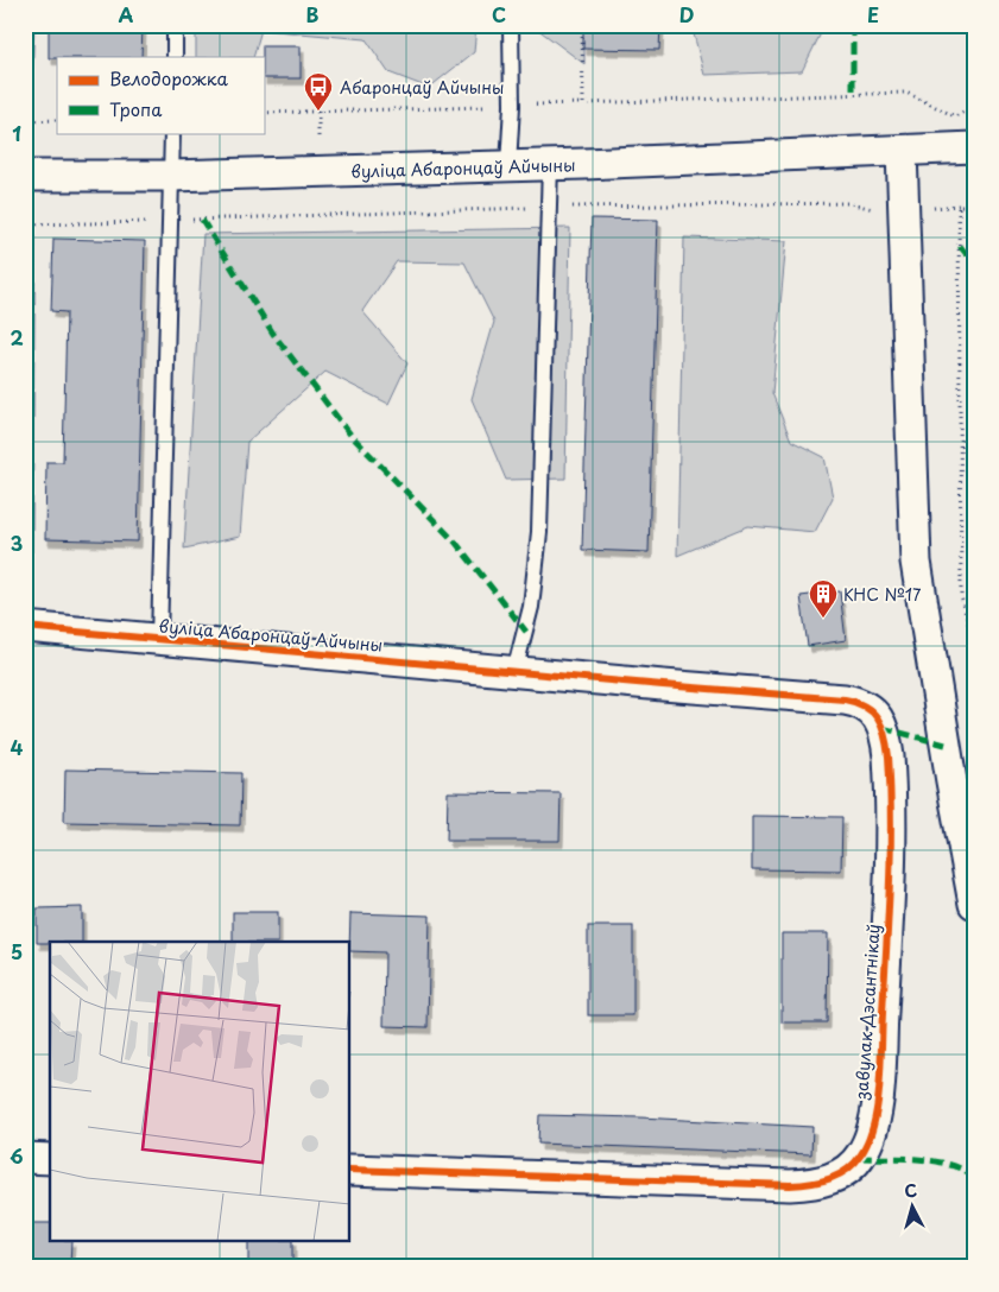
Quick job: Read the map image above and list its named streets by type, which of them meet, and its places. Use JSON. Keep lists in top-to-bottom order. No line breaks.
{"streets":{"street":["вуліца Абаронцаў Айчыны","завулак Дэсантнікаў"]},"crossings":[["вуліца Абаронцаў Айчыны","завулак Дэсантнікаў"]],"places":{"bus stop":["Абаронцаў Айчыны"],"building":["КНС №17"]},"legend":["Велодорожка","Тропа"],"north":"top","grid":{"columns":["A","B","C","D","E"],"rows":["1","2","3","4","5","6"]}}
